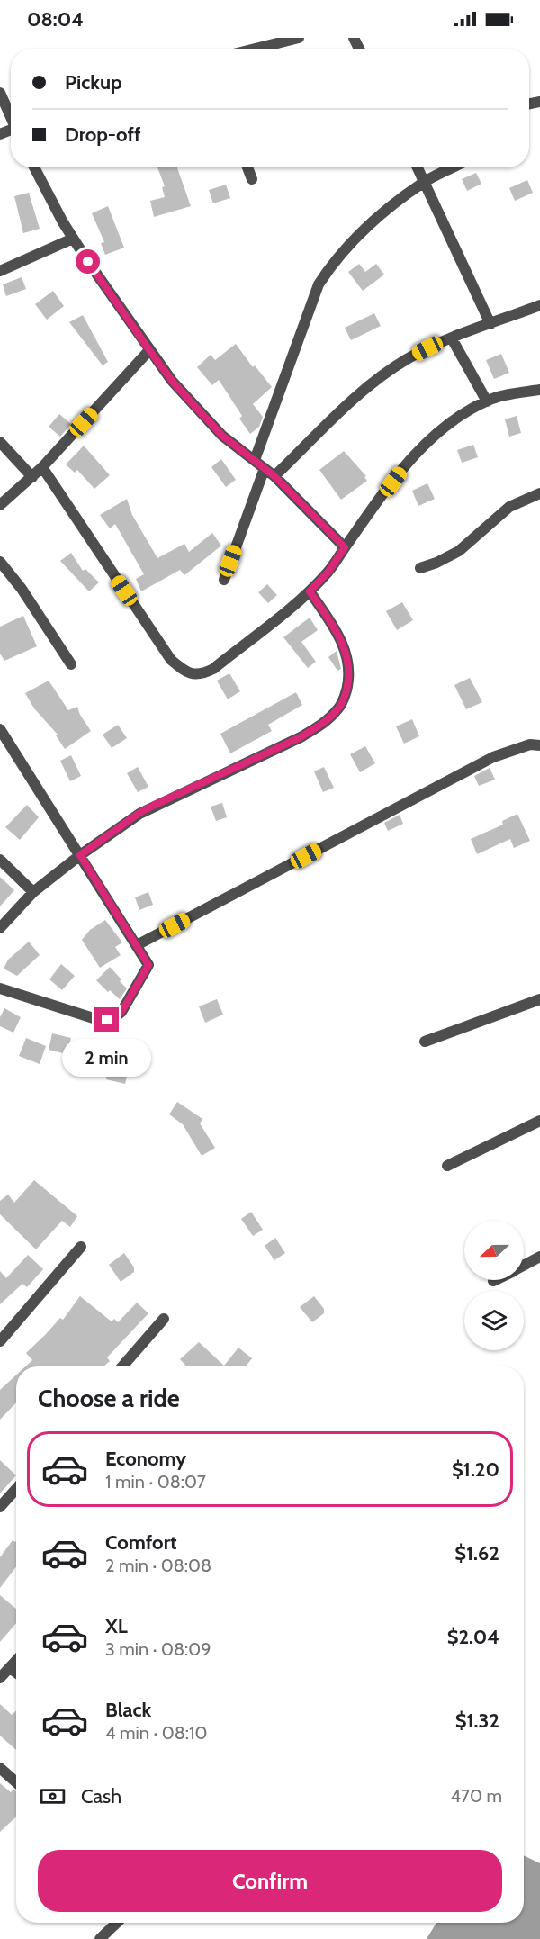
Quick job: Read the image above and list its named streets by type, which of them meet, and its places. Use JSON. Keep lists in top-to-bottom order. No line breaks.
{"north":"left","page":{"status":"08:04","banner":["Pickup","Drop-off"],"bubble":"2 min","heading":"Choose a ride","list":[{"name":"Economy","note":"1 min · 08:07","value":"$1.20"},{"name":"Comfort","note":"2 min · 08:08","value":"$1.62"},{"name":"XL","note":"3 min · 08:09","value":"$2.04"},{"name":"Black","note":"4 min · 08:10","value":"$1.32"}],"pay":["Cash","470 m"],"buttons":"Confirm"}}
